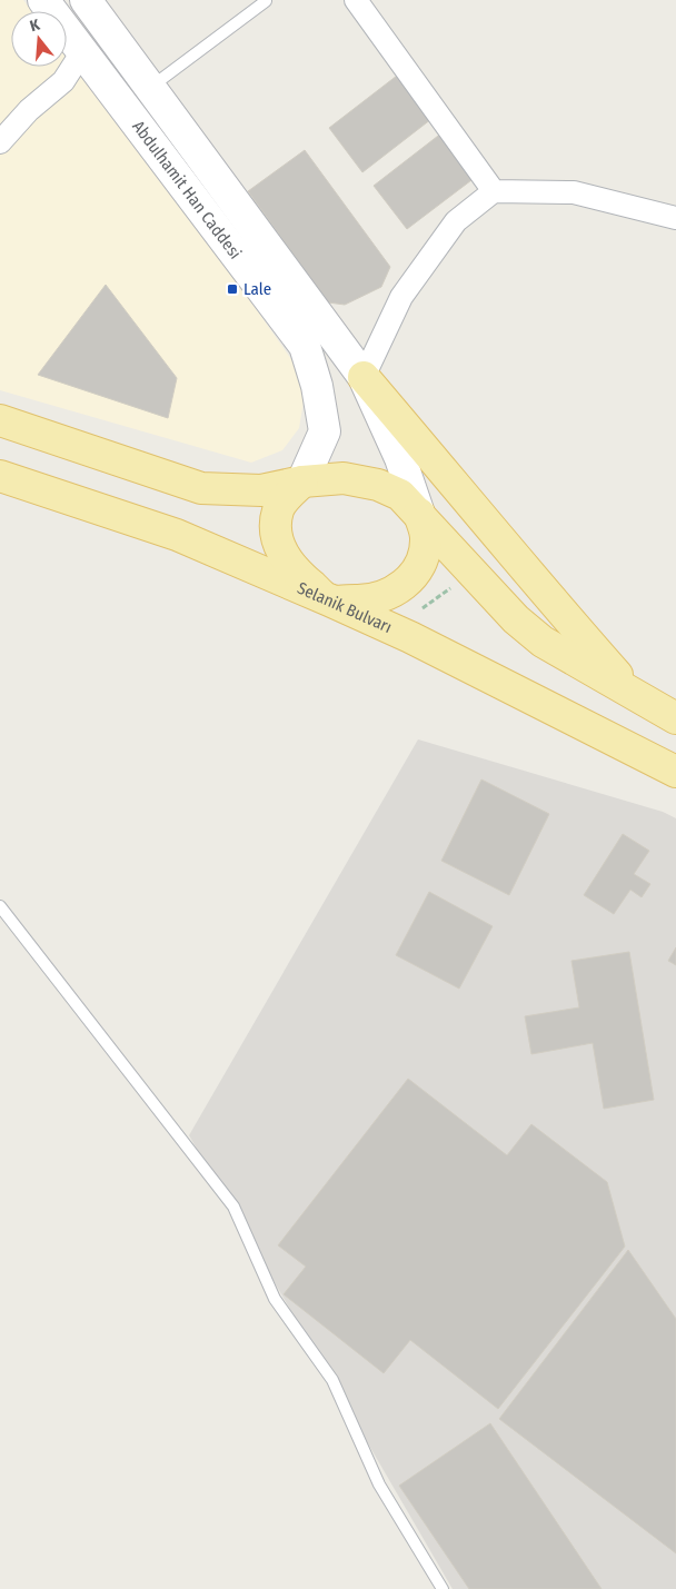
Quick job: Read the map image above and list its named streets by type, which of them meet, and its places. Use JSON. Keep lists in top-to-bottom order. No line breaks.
{"streets":{"main road":["Abdulhamit Han Caddesi","Selanik Bulvarı"]},"crossings":[["Abdulhamit Han Caddesi","Selanik Bulvarı"]],"places":{"transit":["Lale"]},"north":"top"}
